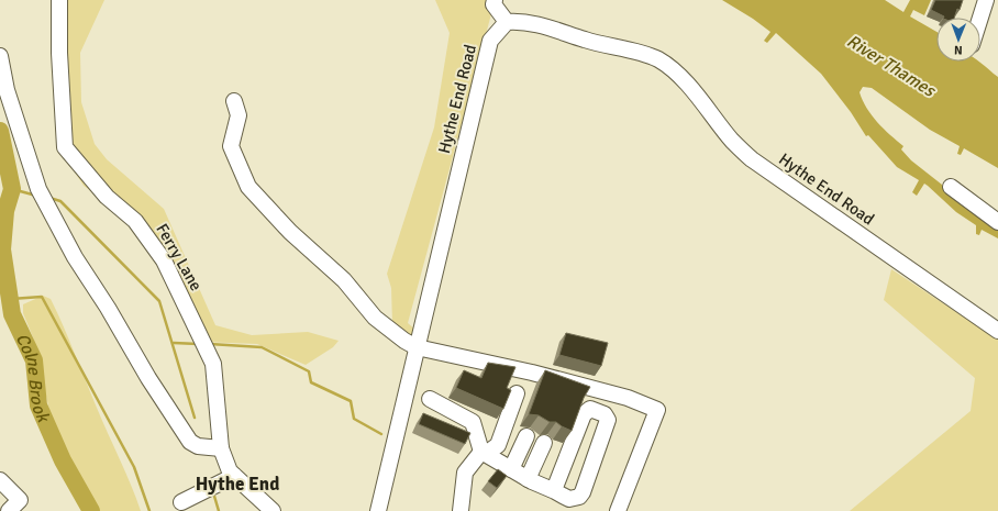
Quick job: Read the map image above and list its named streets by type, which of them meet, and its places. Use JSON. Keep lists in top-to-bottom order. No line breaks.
{"streets":{"street":["Hythe End Road","Ferry Lane"]},"districts":["Hythe End"],"water":["River Thames","Colne Brook"],"north":"bottom"}
